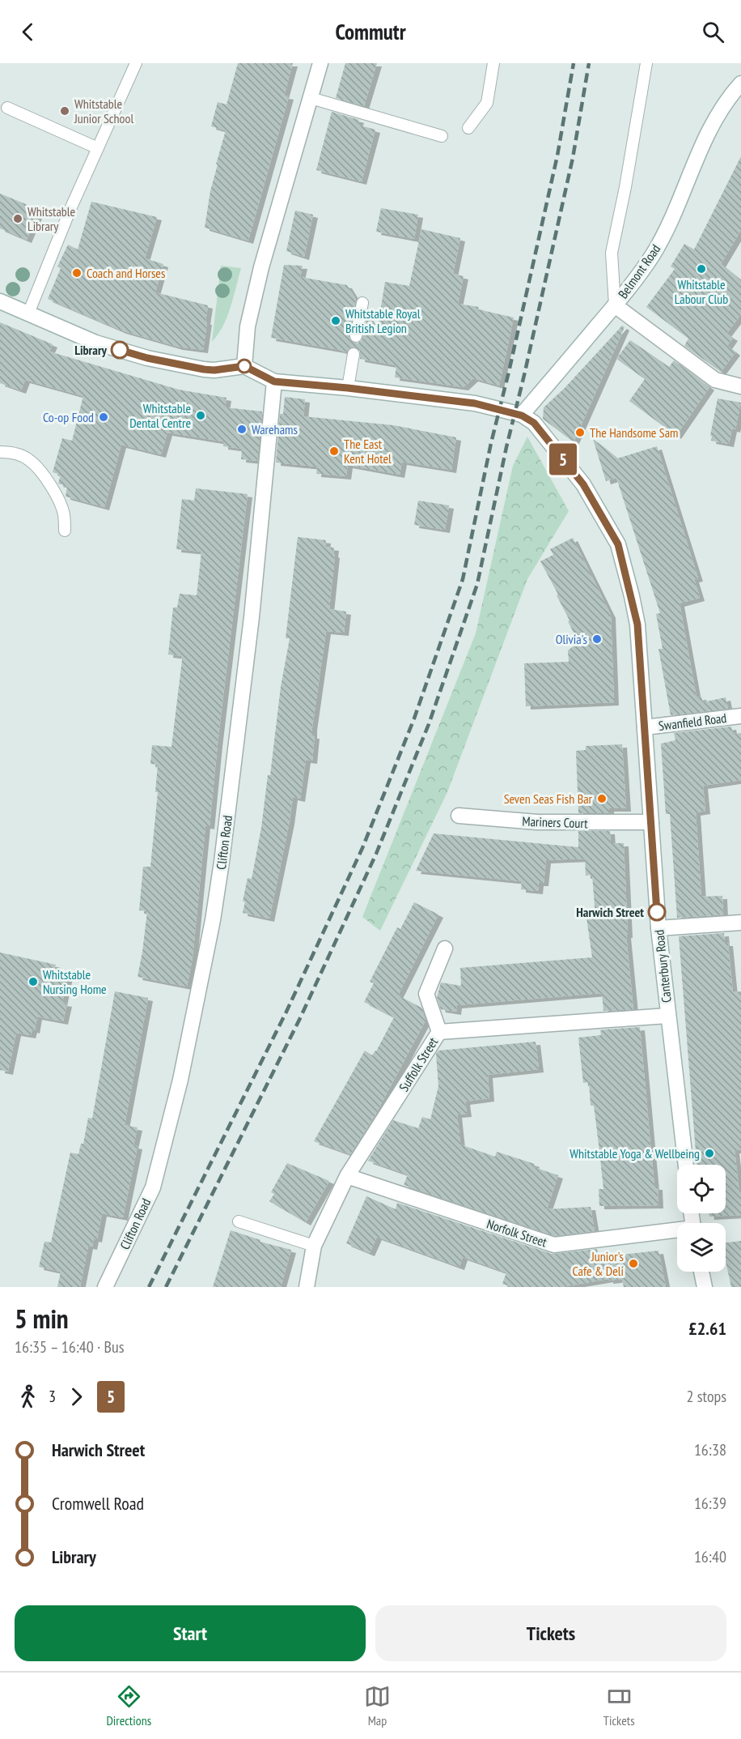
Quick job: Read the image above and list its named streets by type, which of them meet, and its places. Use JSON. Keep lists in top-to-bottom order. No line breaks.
{"streets":{"street":["Belmont Road","Swanfield Road","Mariners Court","Clifton Road","Canterbury Road","Suffolk Street","Norfolk Street"]},"crossings":[["Belmont Road","Canterbury Road"],["Swanfield Road","Canterbury Road"],["Mariners Court","Canterbury Road"],["Canterbury Road","Suffolk Street"],["Suffolk Street","Norfolk Street"]],"places":["Whitstable Junior School","Whitstable Library","Whitstable Labour Club","Coach and Horses","Whitstable Royal British Legion","Library","Whitstable Dental Centre","Co-op Food","Warehams","The Handsome Sam","The East Kent Hotel","Olivia's","Seven Seas Fish Bar","Harwich Street","Whitstable Nursing Home","Whitstable Yoga & Wellbeing","Junior's Cafe & Deli"],"lines":["bus line 5"],"page":{"header":"Commutr","on_map":"5","heading":["5 min","16:35 – 16:40 · Bus","£2.61"],"legs":["3","5","2 stops"],"list":[{"name":"Harwich Street","value":"16:38"},{"name":"Cromwell Road","value":"16:39"},{"name":"Library","value":"16:40"}],"buttons":["Start","Tickets"],"tabs":["Directions","Map","Tickets"]}}
